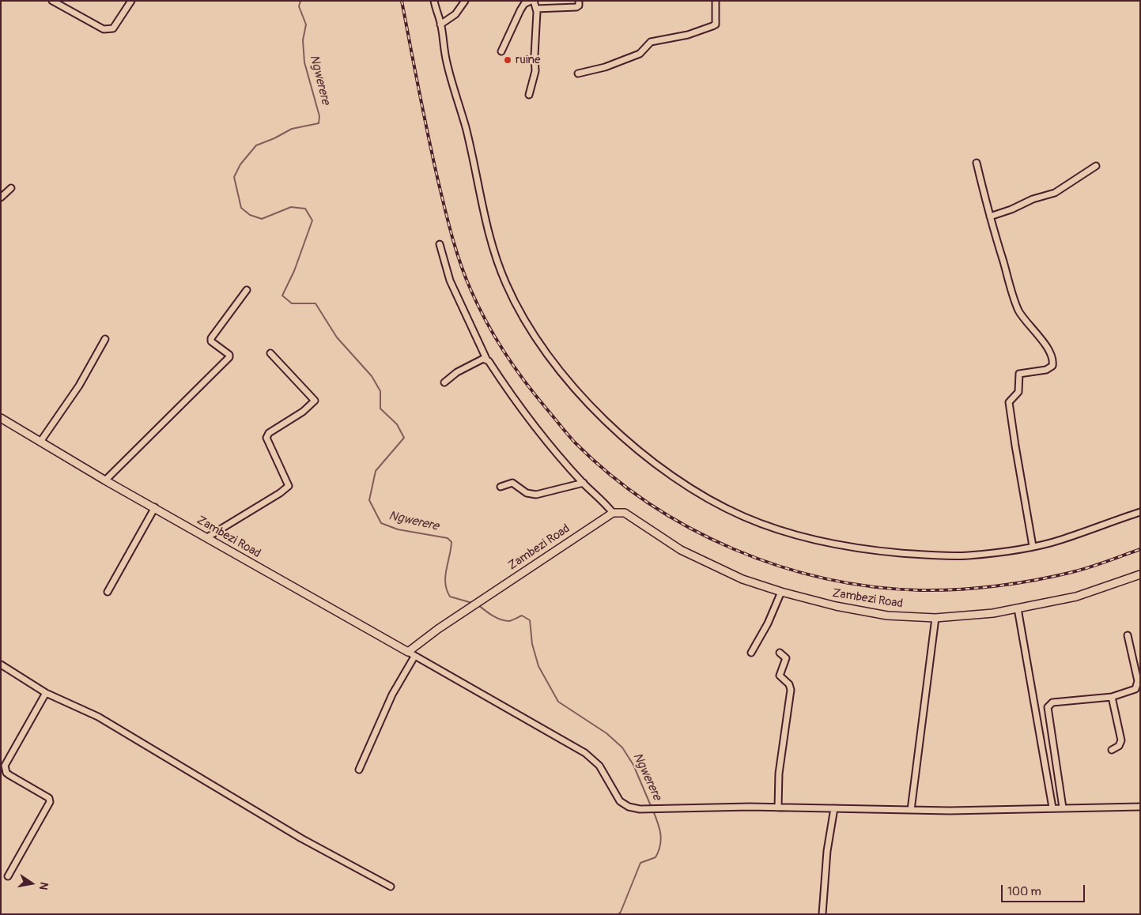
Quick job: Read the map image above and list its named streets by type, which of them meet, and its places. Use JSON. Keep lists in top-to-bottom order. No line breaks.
{"streets":{"main road":["Zambezi Road"]},"water":["Ngwerere"],"places":["ruine"],"scale_bar":"100 m","north":"right"}
